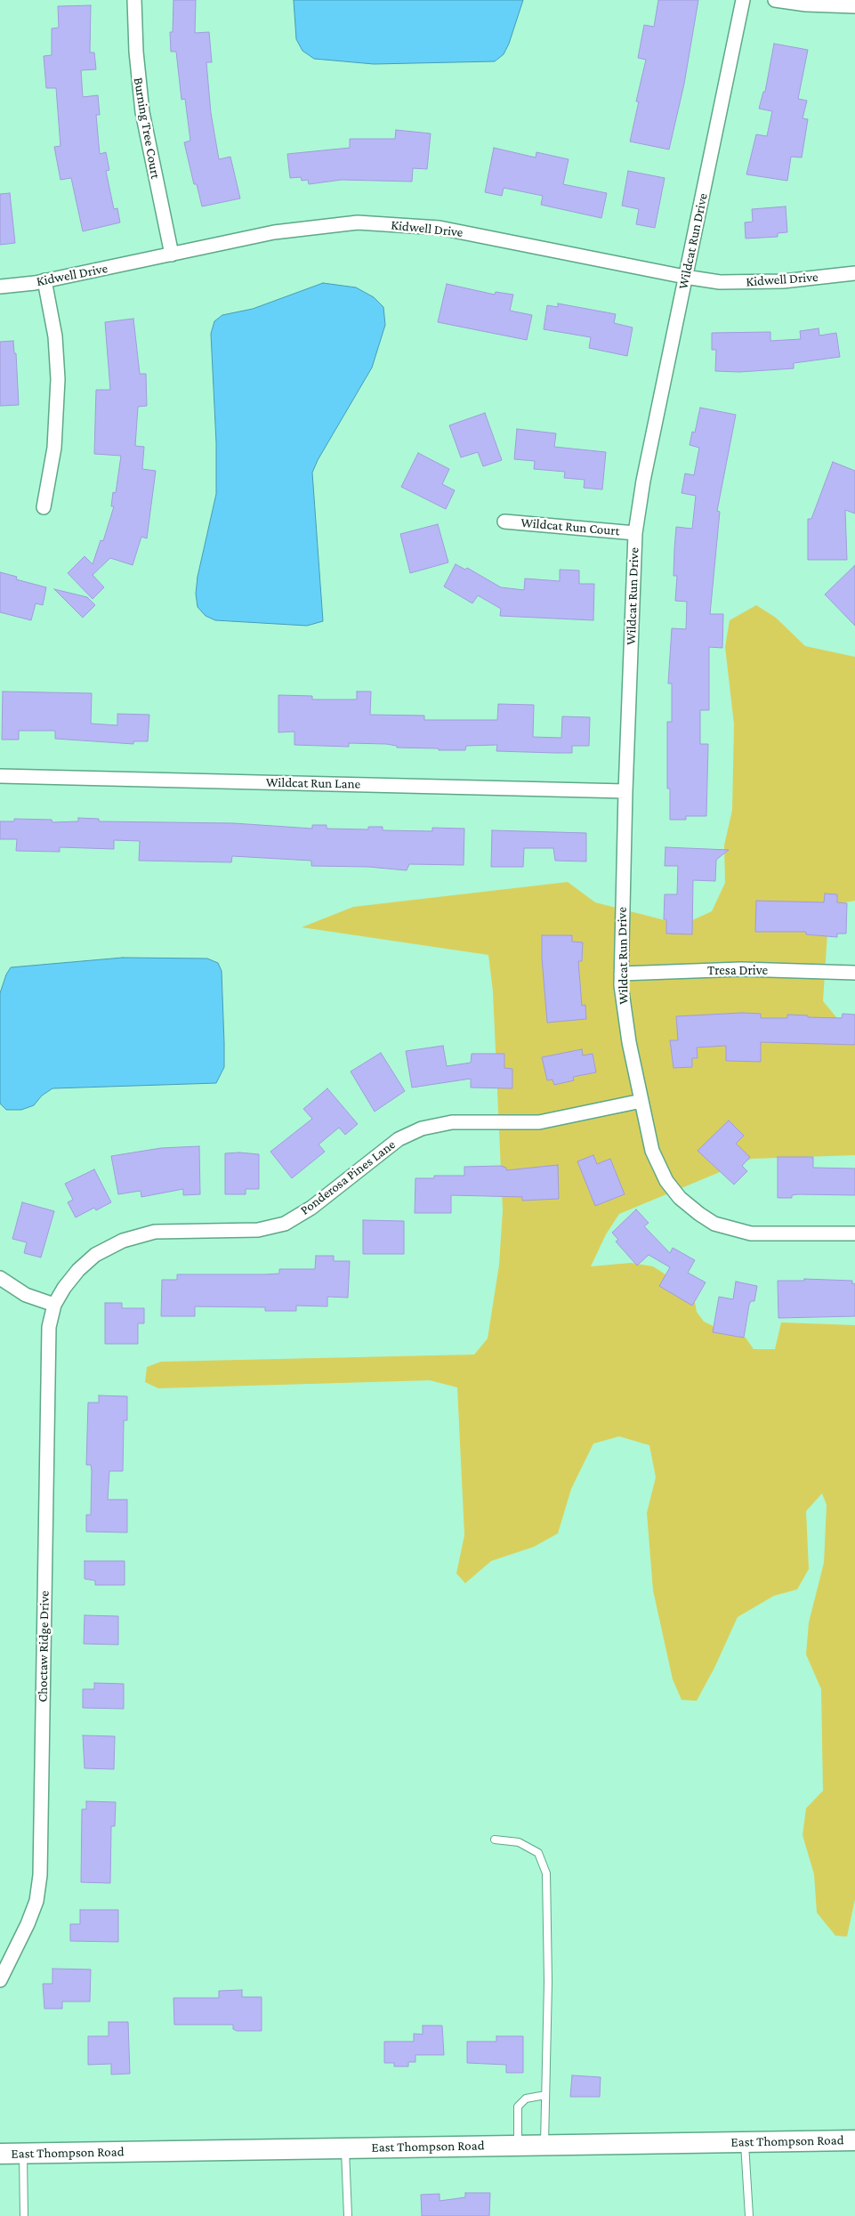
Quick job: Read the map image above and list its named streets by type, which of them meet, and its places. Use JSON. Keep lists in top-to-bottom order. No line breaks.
{"streets":{"main road":["East Thompson Road"],"street":["Burning Tree Court","Kidwell Drive","Wildcat Run Drive","Wildcat Run Court","Wildcat Run Lane","Tresa Drive","Ponderosa Pines Lane","Choctaw Ridge Drive"]},"crossings":[["Burning Tree Court","Kidwell Drive"],["Kidwell Drive","Wildcat Run Drive"],["Wildcat Run Drive","Wildcat Run Court"],["Wildcat Run Drive","Wildcat Run Lane"],["Wildcat Run Drive","Tresa Drive"],["Wildcat Run Drive","Ponderosa Pines Lane"],["Ponderosa Pines Lane","Choctaw Ridge Drive"]]}
